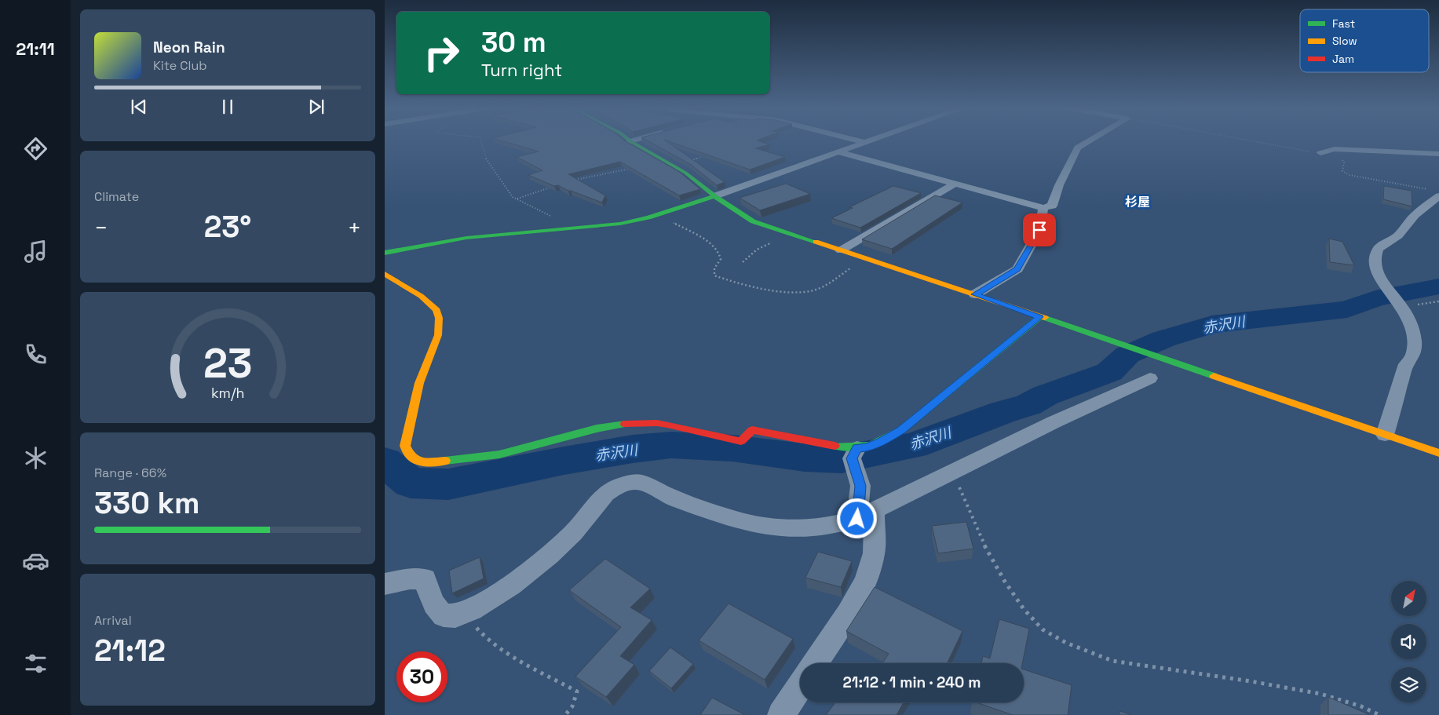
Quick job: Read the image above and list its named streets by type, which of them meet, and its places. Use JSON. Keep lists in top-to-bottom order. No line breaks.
{"districts":["杉屋"],"water":["赤沢川"],"legend":["Fast","Slow","Jam"],"north":"top right","page":{"tabs":"21:11","turn":["30 m","Turn right"],"song":["Neon Rain","Kite Club"],"tile":["Climate",["Range · 66%","330 km"],["Arrival","21:12"]],"heat":["−","23°","+"],"limit":"30","trip":"21:12 · 1 min · 240 m","gauge":["23","km/h"]}}
